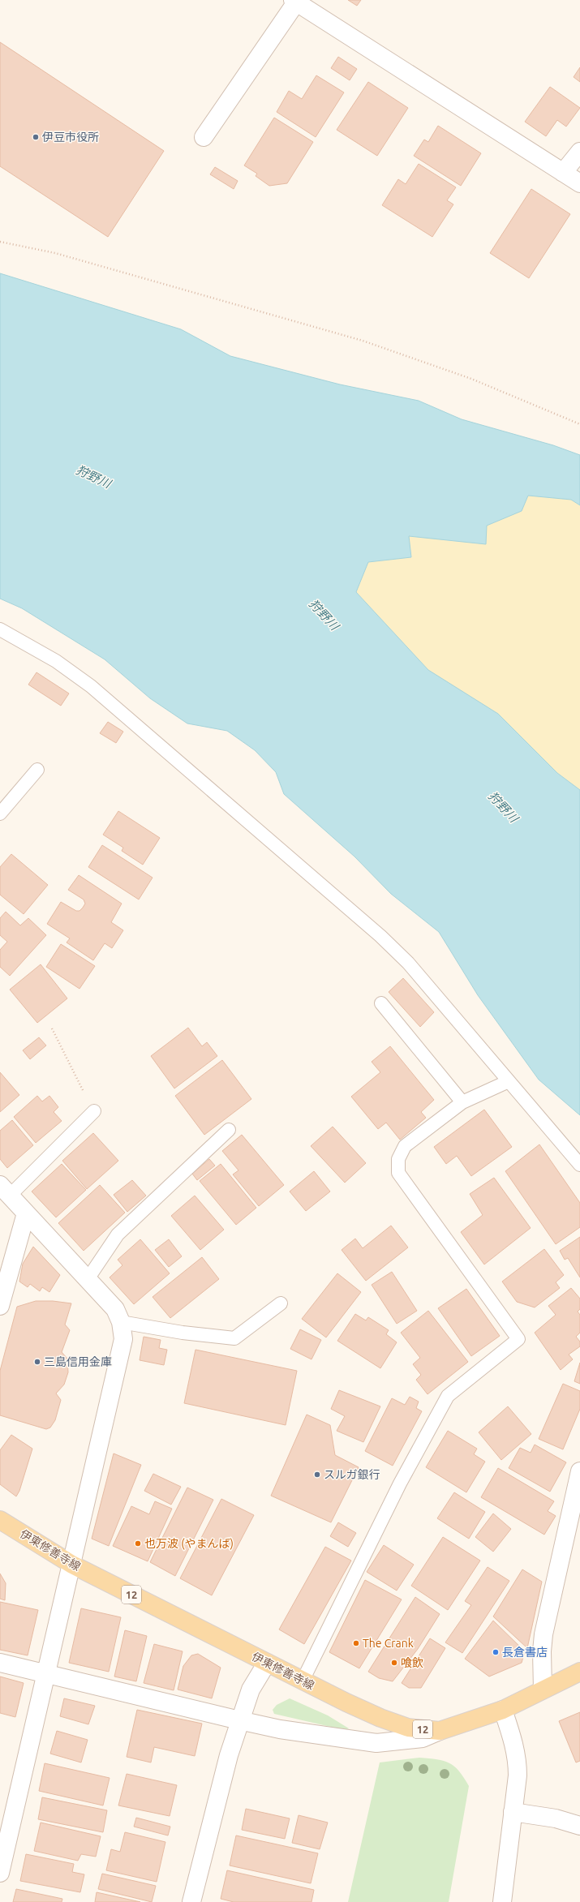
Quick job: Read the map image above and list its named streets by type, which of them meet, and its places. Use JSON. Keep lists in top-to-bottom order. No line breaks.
{"streets":{"main road":["伊東修善寺線","12"]},"water":["狩野川"],"places":["伊豆市役所","三島信用金庫","スルガ銀行","也万波 (やまんば)","The Crank","長倉書店","喰飲"]}
